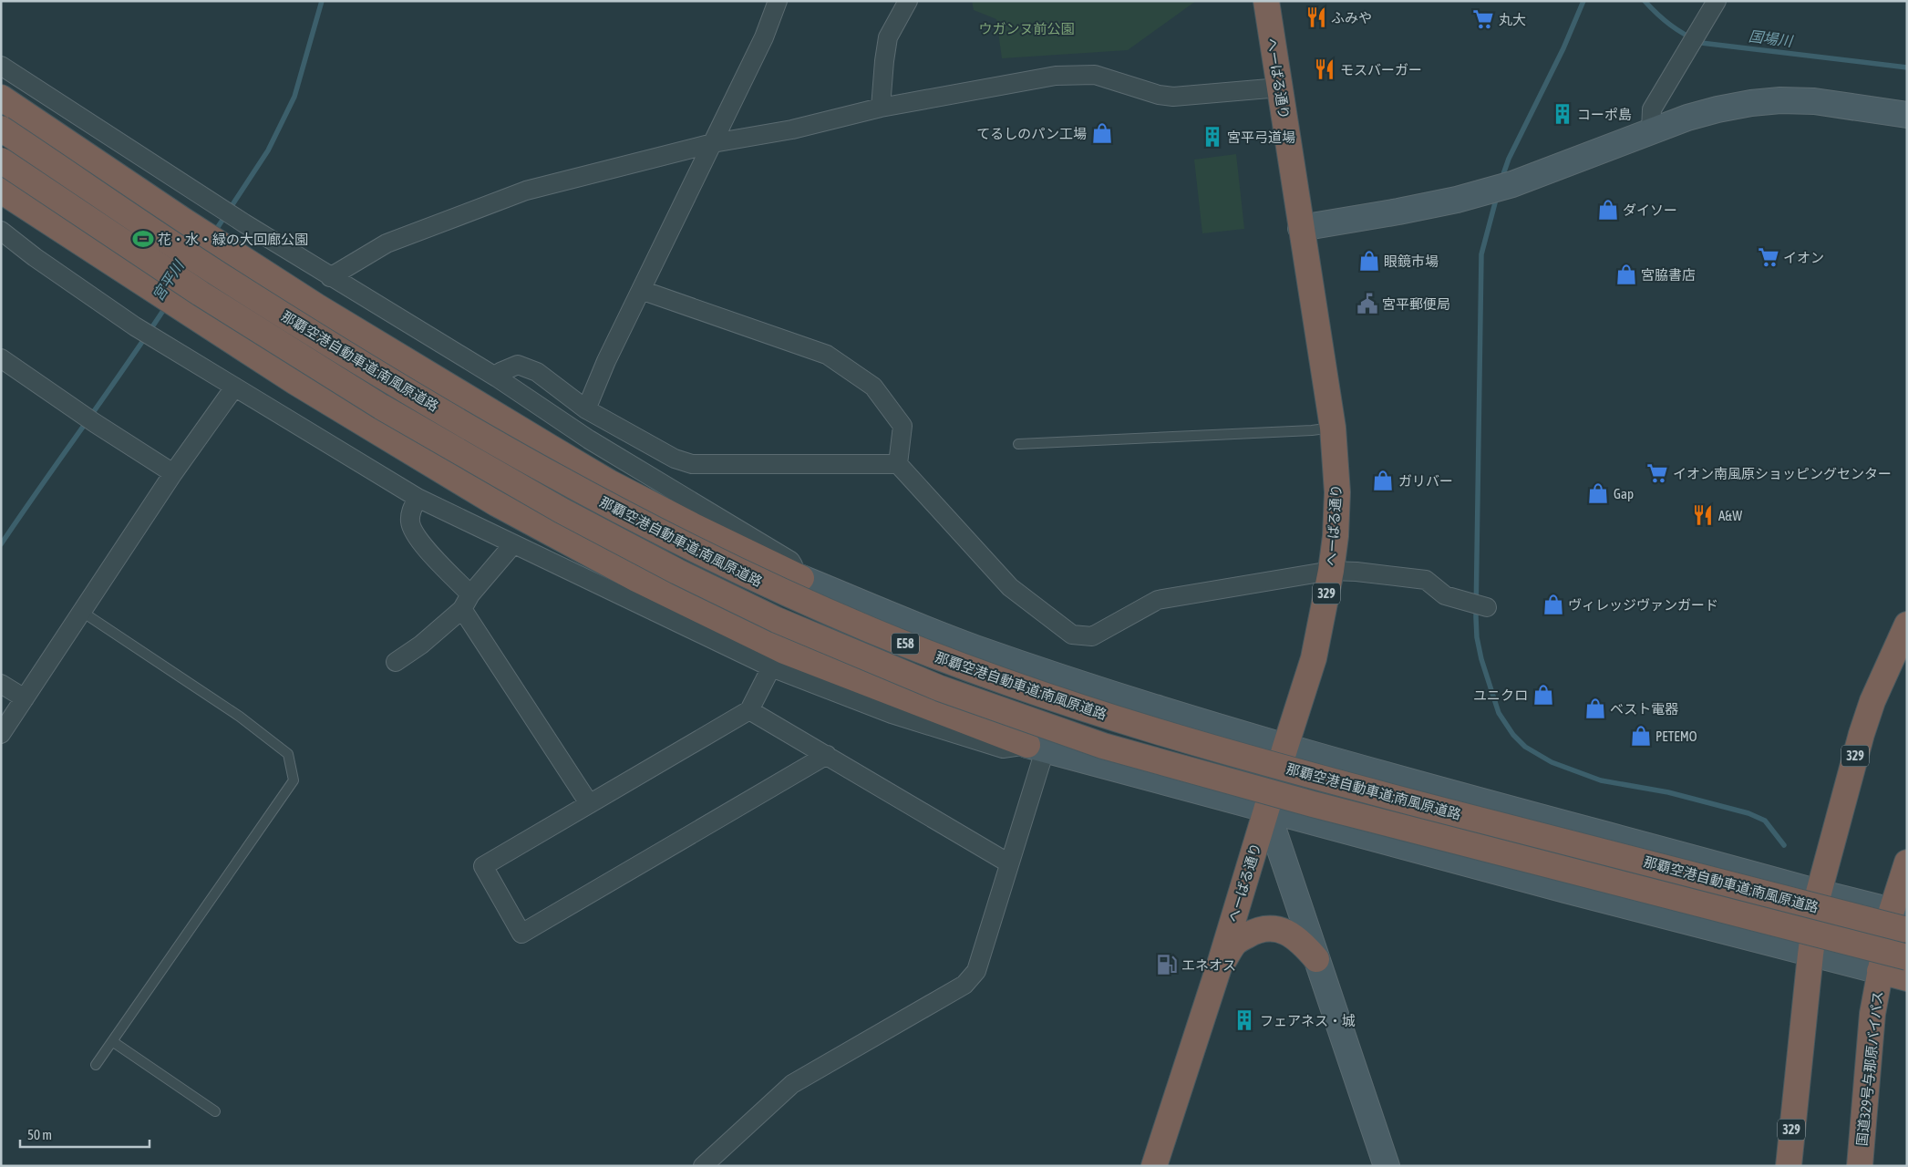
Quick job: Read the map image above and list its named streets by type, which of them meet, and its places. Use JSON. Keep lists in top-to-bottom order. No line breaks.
{"streets":{"highway":["へーばる通り","那覇空港自動車道;南風原道路","329","E58","国道329号与那原バイパス"]},"crossings":[["那覇空港自動車道;南風原道路","国道329号与那原バイパス"]],"water":["国場川","宮平川"],"parks":["ウガンヌ前公園"],"places":{"restaurant":["ふみや","モスバーガー","A&W"],"supermarket":["丸大","イオン","イオン南風原ショッピングセンター"],"building":["コーポ島","宮平弓道場","フェアネス・城"],"shop":["てるしのパン工場","ダイソー","眼鏡市場","宮脇書店","ガリバー","Gap","ヴィレッジヴァンガード","ユニクロ","ベスト電器","PETEMO"],"sports":["花・水・緑の大回廊公園"],"public building":["宮平郵便局"],"fuel station":["エネオス"]},"scale_bar":"50 m"}
